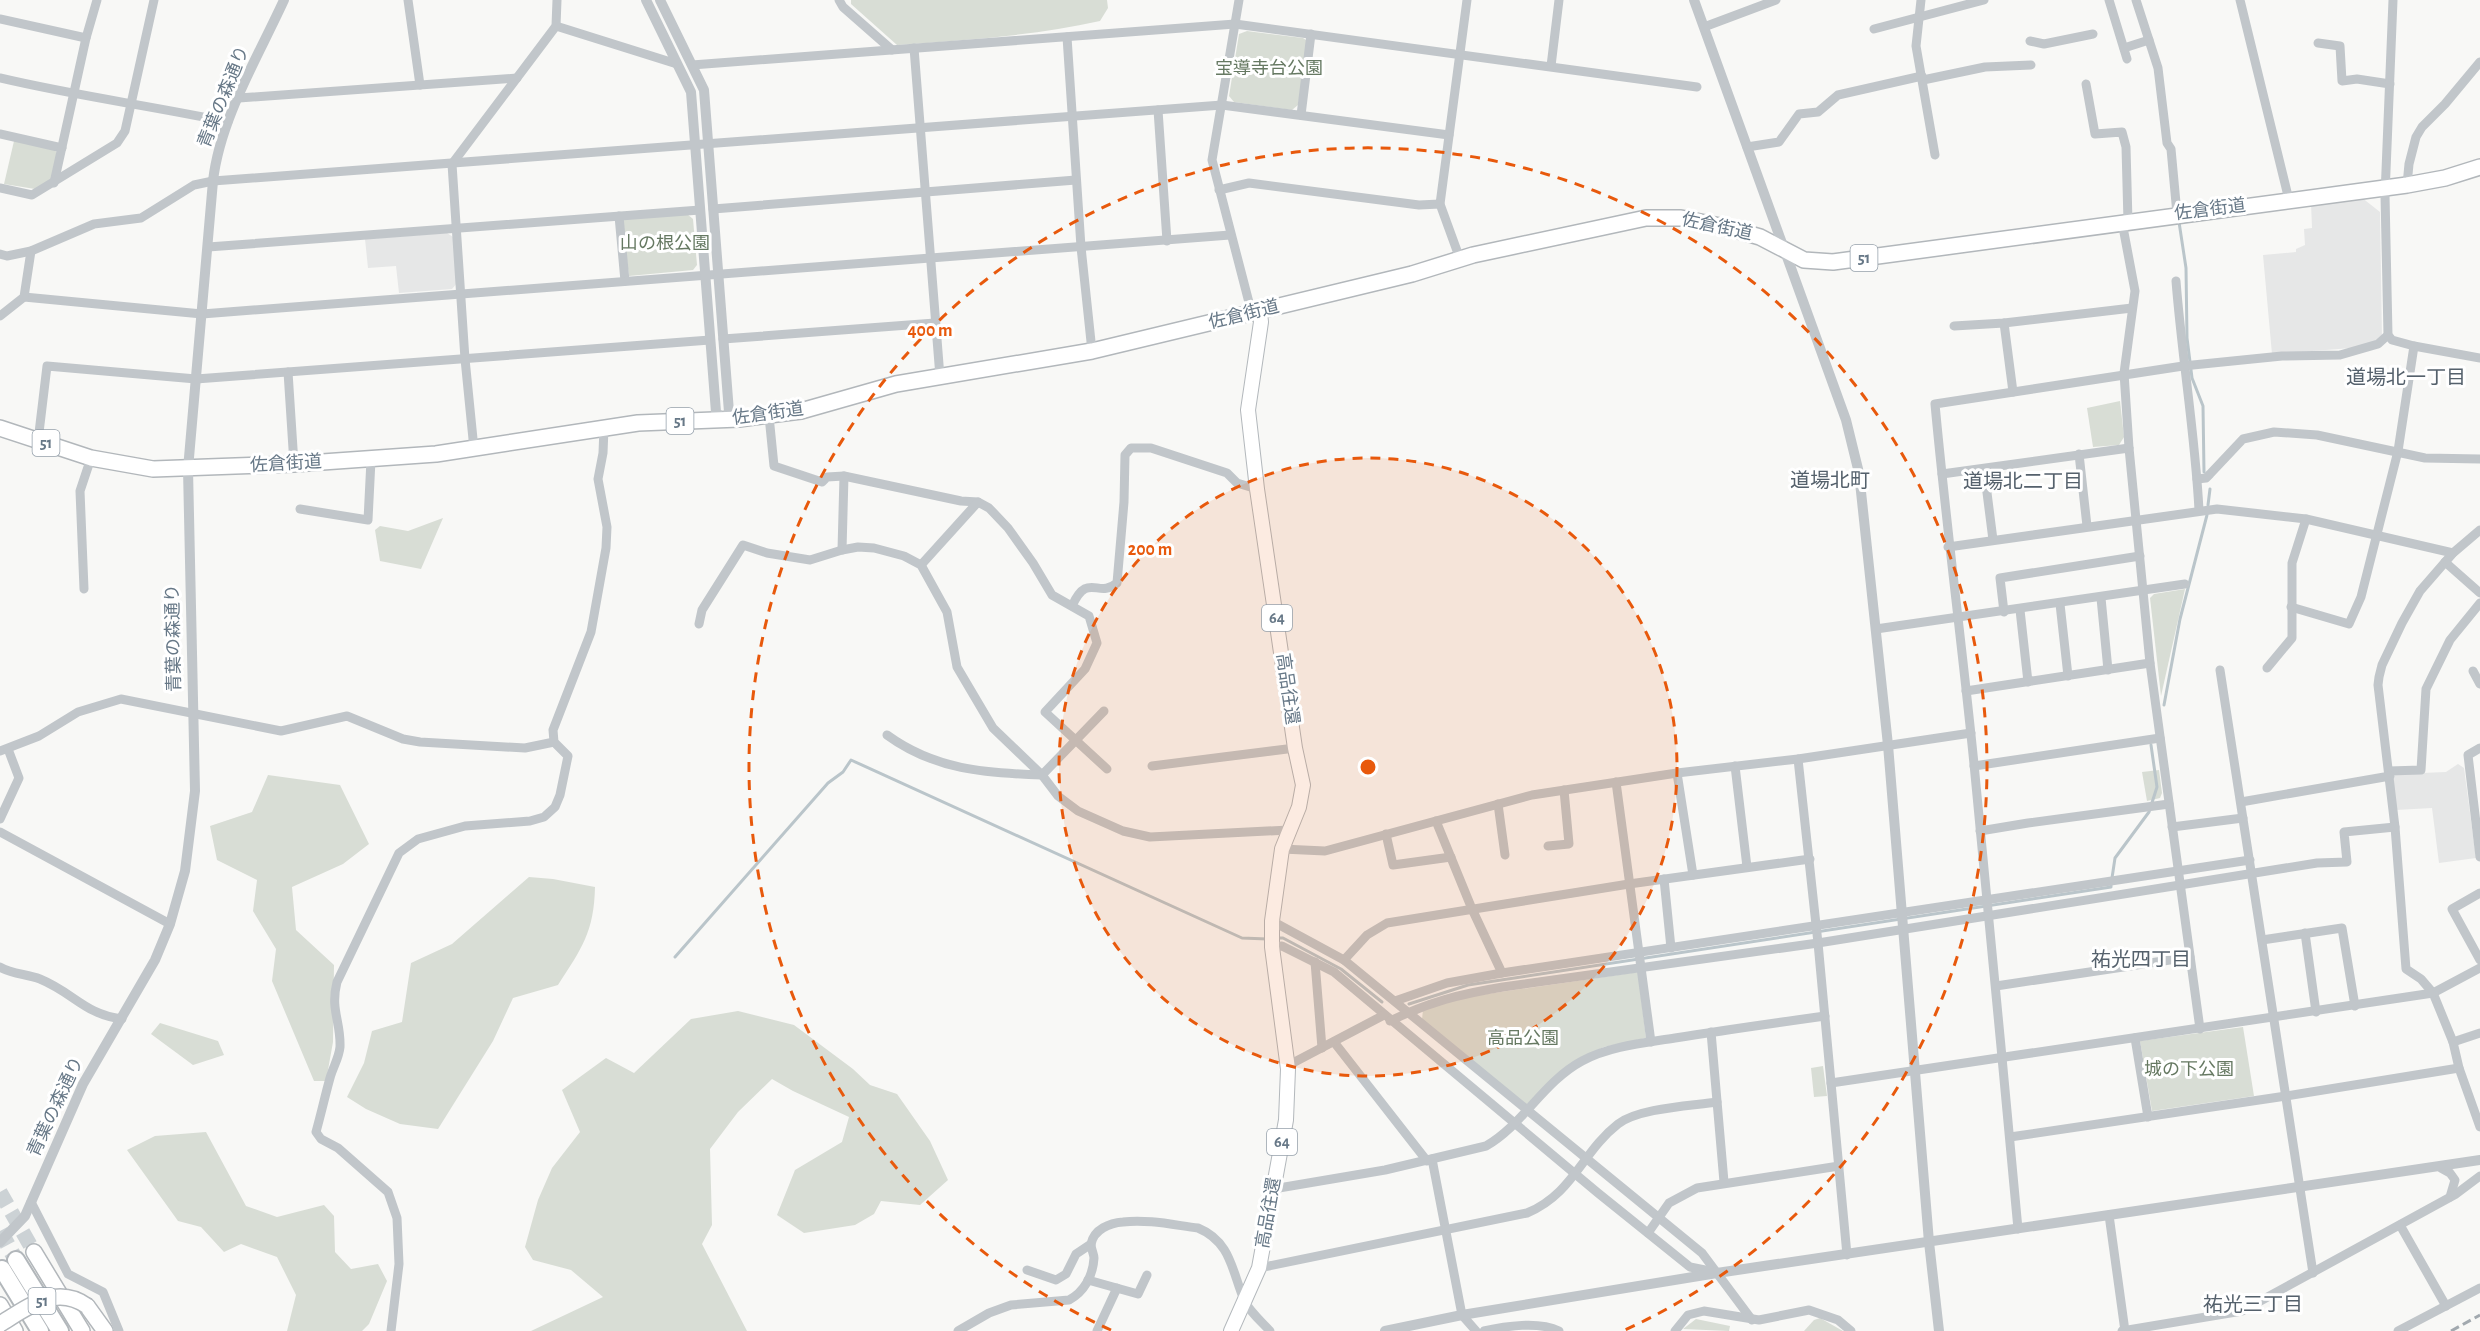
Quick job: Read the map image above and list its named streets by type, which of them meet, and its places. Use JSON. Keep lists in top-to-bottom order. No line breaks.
{"streets":{"highway":["佐倉街道","51"],"main road":["64","高品往還"],"street":["青葉の森通り"]},"crossings":[["青葉の森通り","佐倉街道"],["佐倉街道","高品往還"],["64","高品往還"]],"districts":["道場北一丁目","道場北町","道場北二丁目","祐光四丁目","祐光三丁目"],"parks":["宝導寺台公園","山の根公園","高品公園","城の下公園"],"rings":["400 m","200 m"]}
